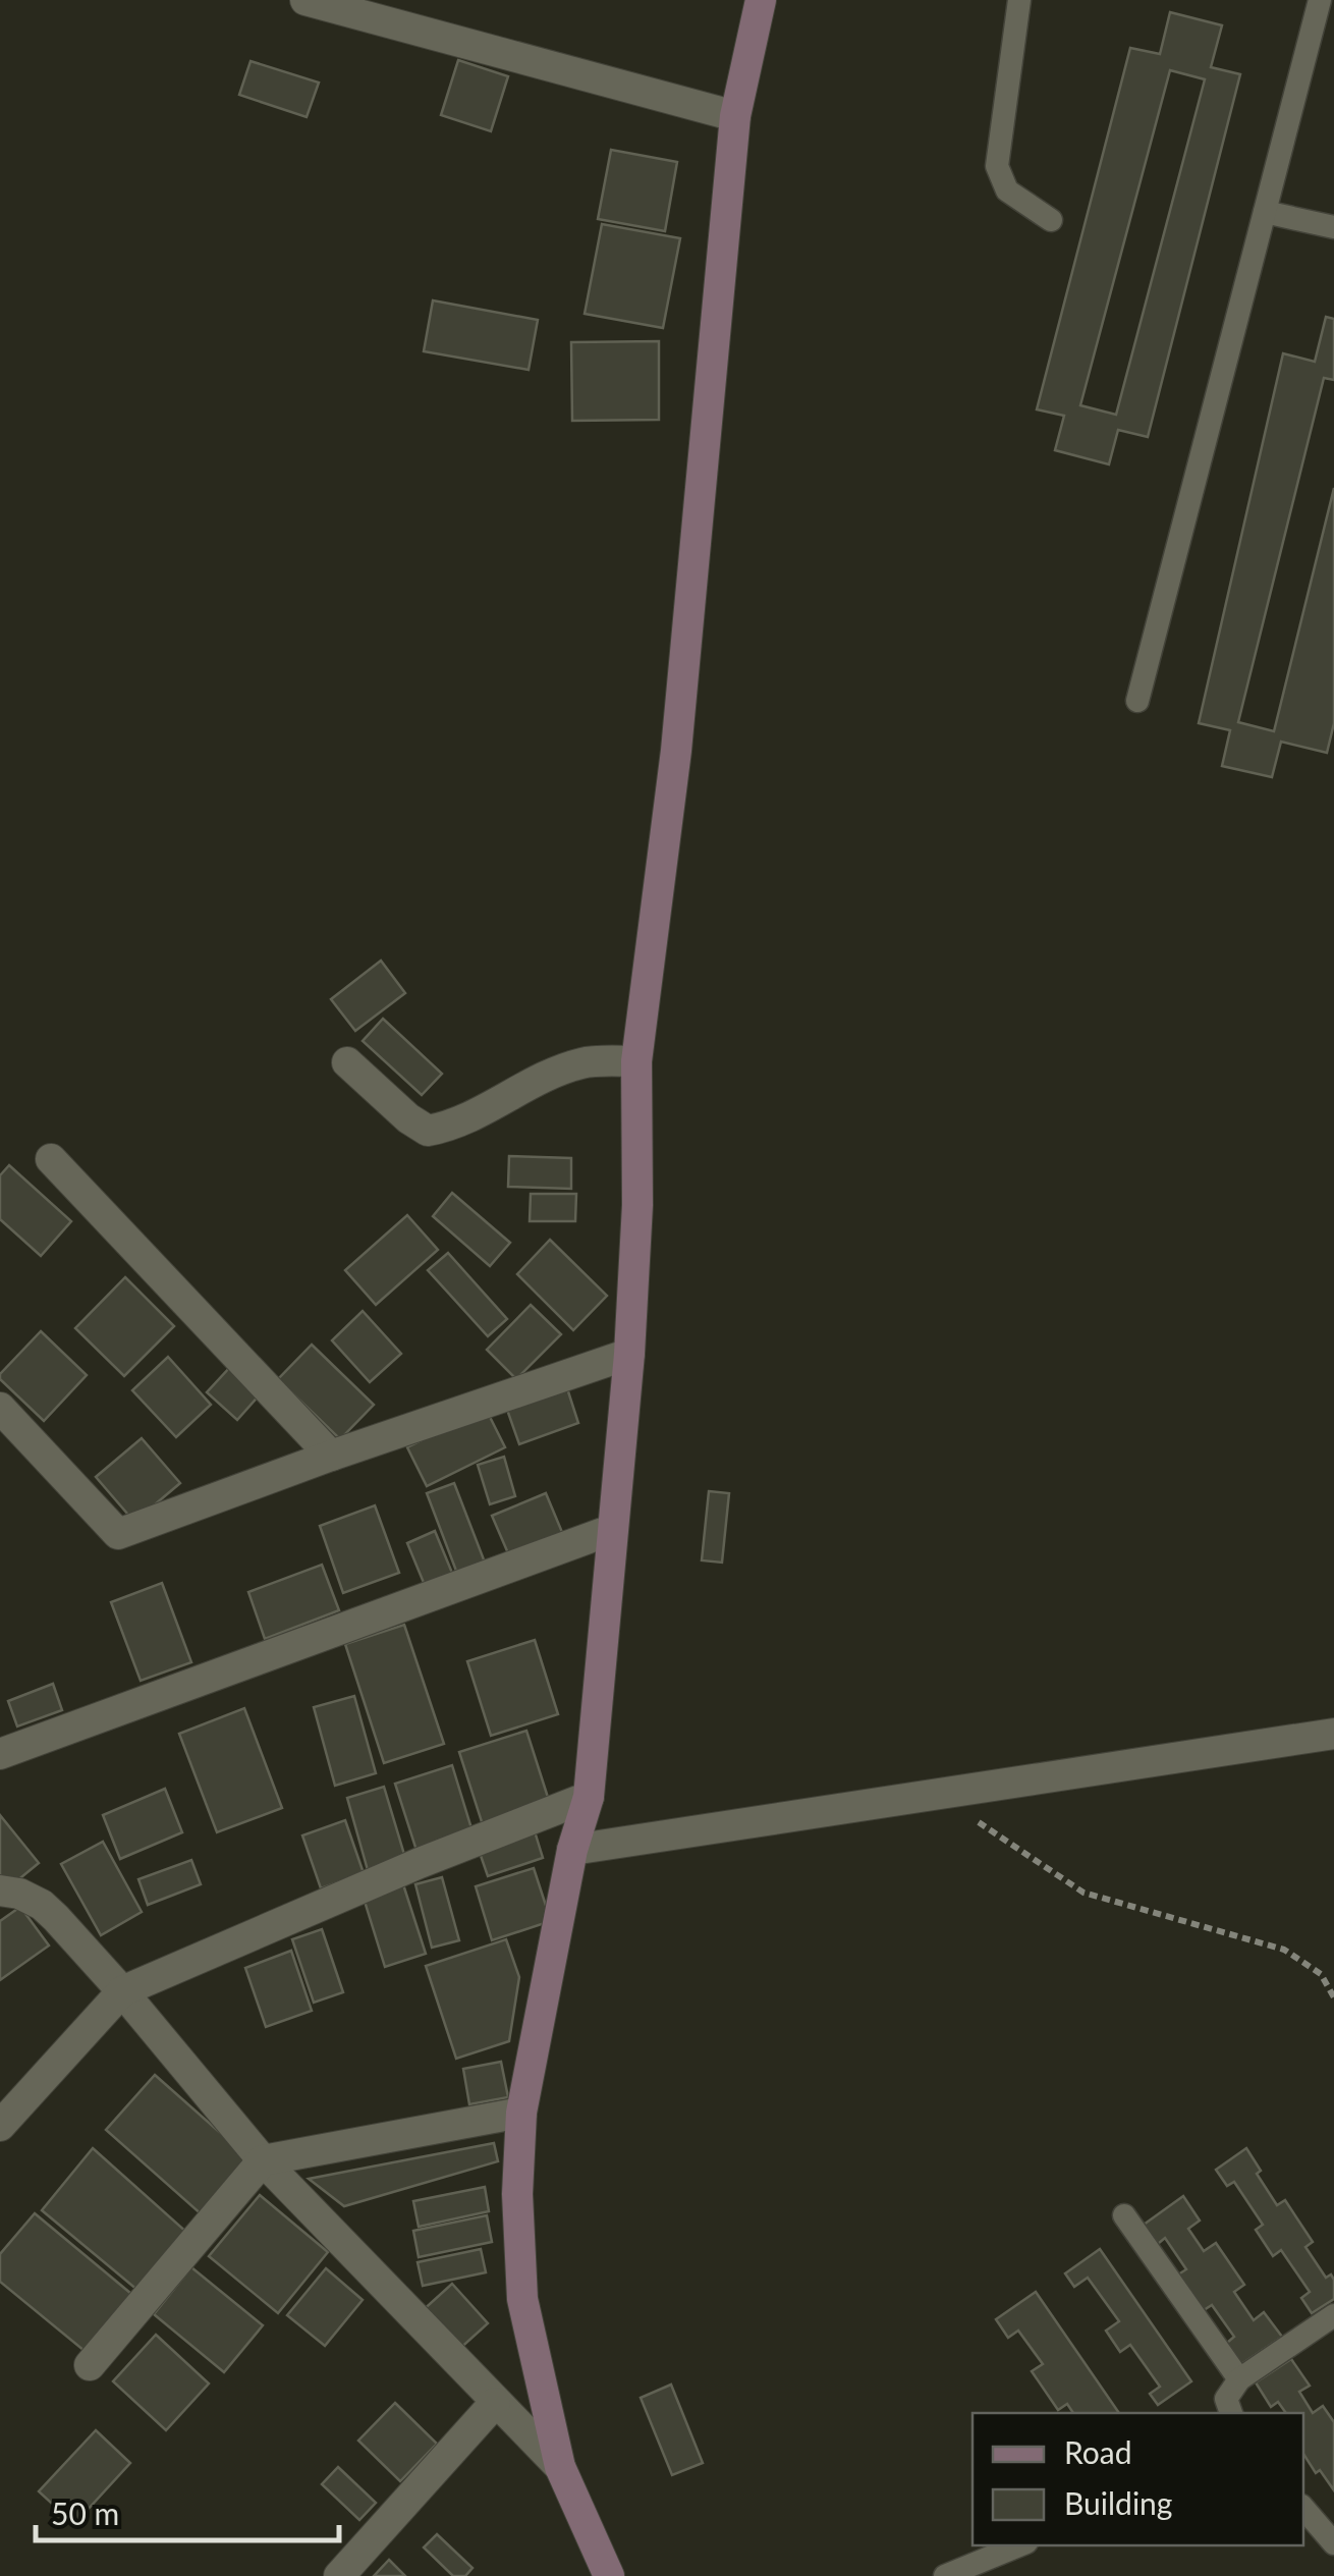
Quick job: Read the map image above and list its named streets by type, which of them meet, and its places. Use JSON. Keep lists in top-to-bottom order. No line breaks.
{"legend":["Road","Building"],"scale_bar":"50 m"}
